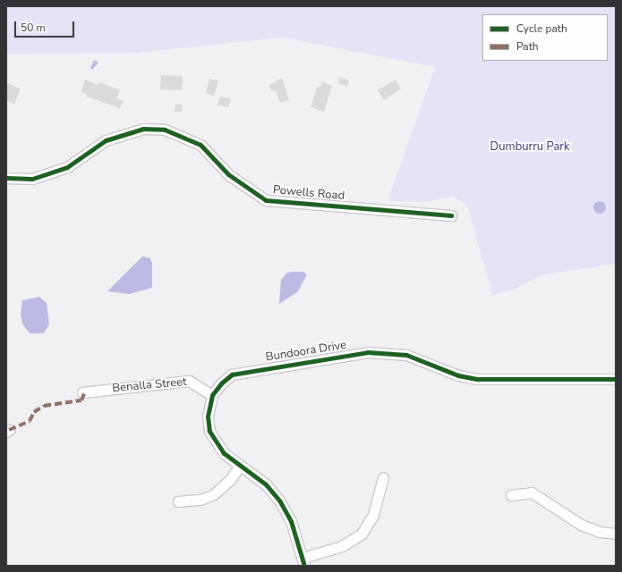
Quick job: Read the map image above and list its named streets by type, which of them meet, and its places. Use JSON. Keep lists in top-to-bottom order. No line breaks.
{"streets":{"street":["Powells Road","Bundoora Drive","Benalla Street"]},"crossings":[["Bundoora Drive","Benalla Street"]],"parks":["Dumburru Park"],"legend":["Cycle path","Path"],"scale_bar":"50 m"}
